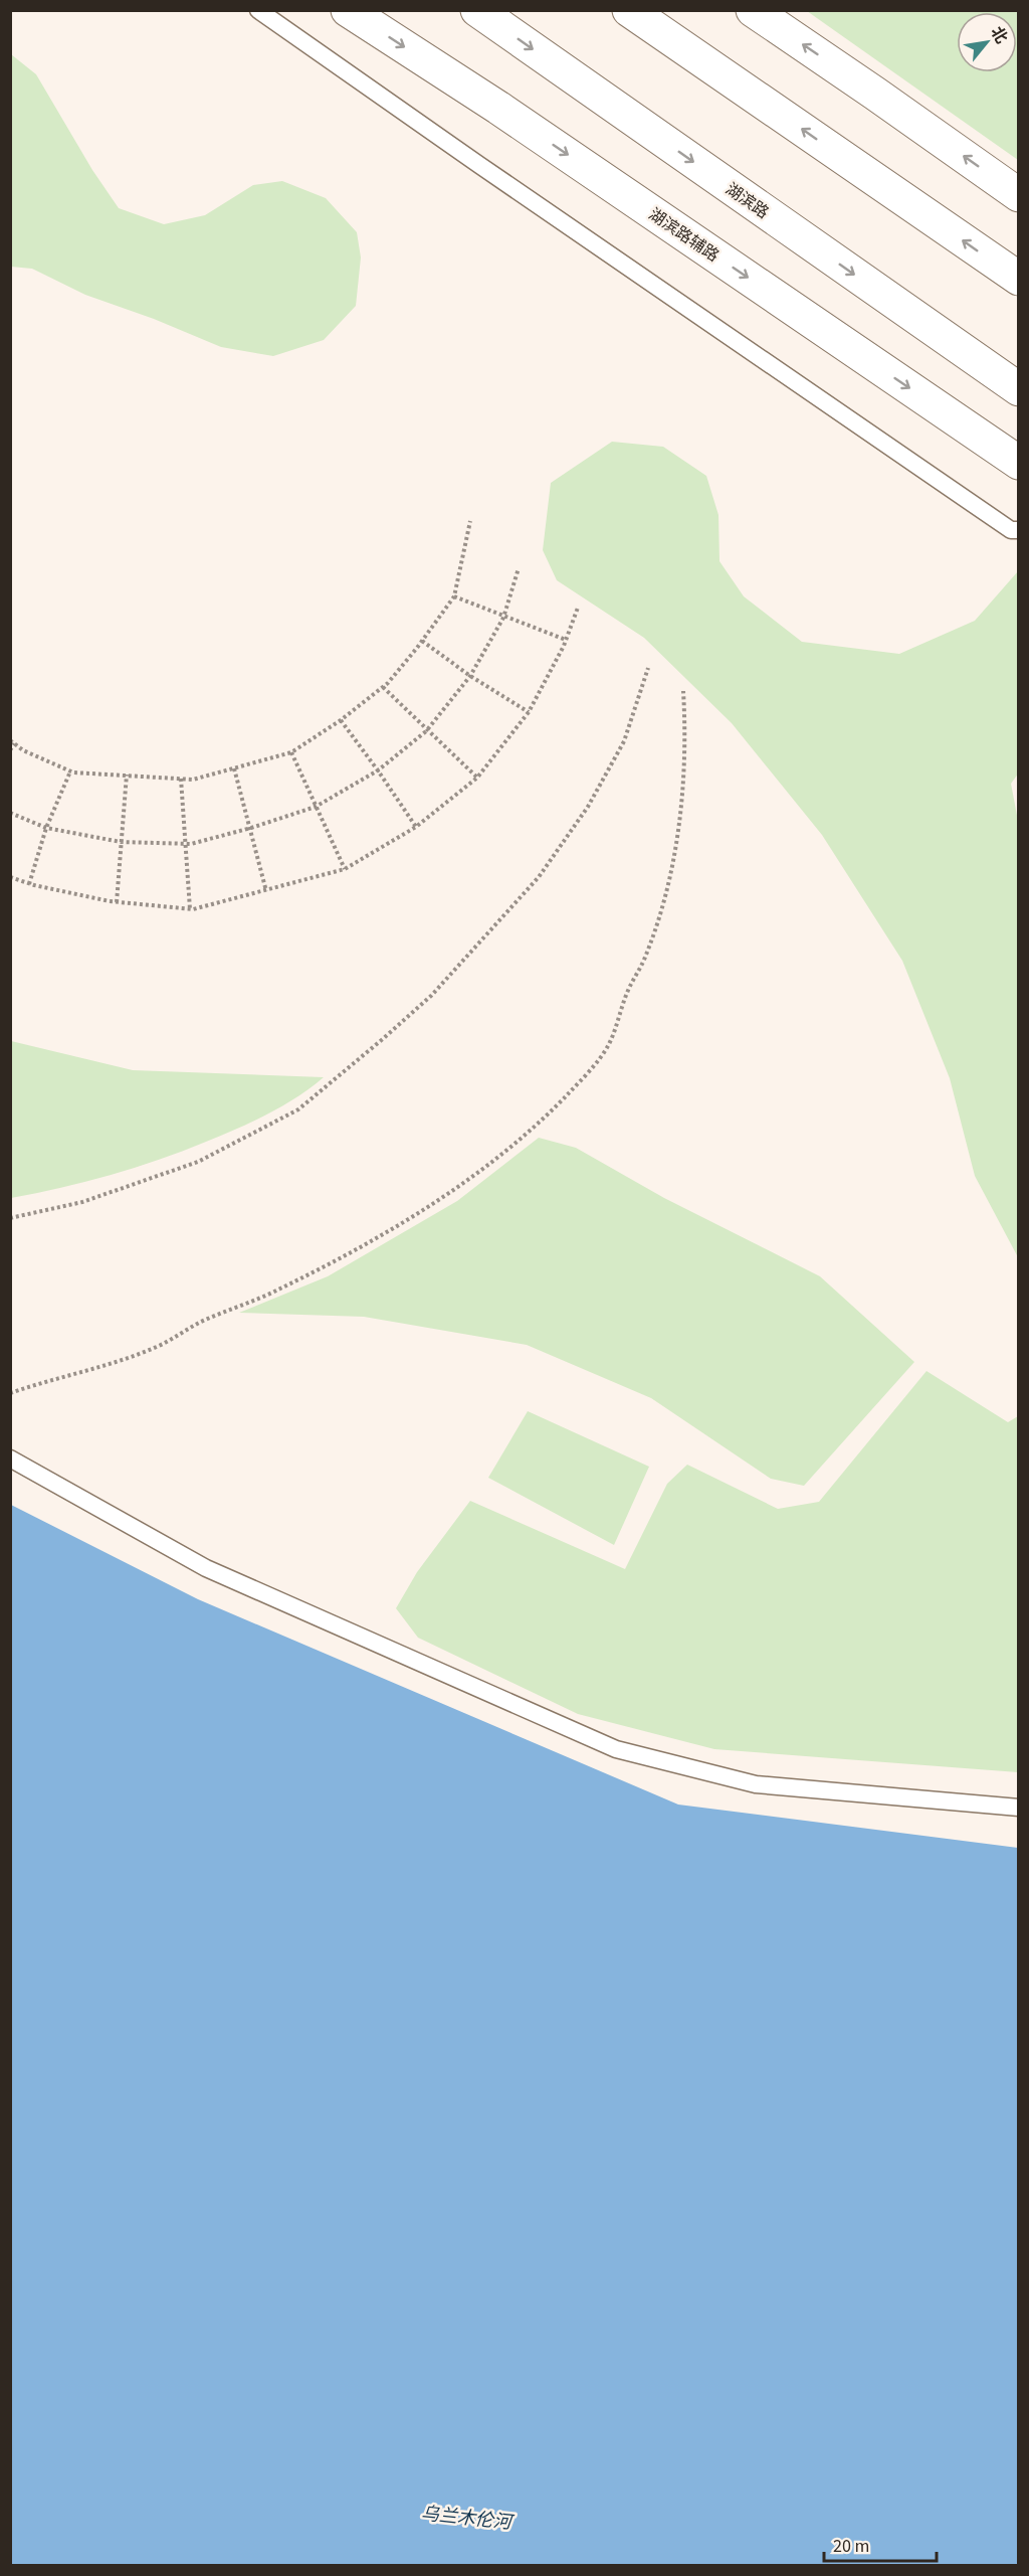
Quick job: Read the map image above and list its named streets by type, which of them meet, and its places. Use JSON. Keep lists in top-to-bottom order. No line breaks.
{"streets":{"main road":["湖滨路","湖滨路辅路"]},"water":["乌兰木伦河"],"scale_bar":"20 m","north":"top right"}
